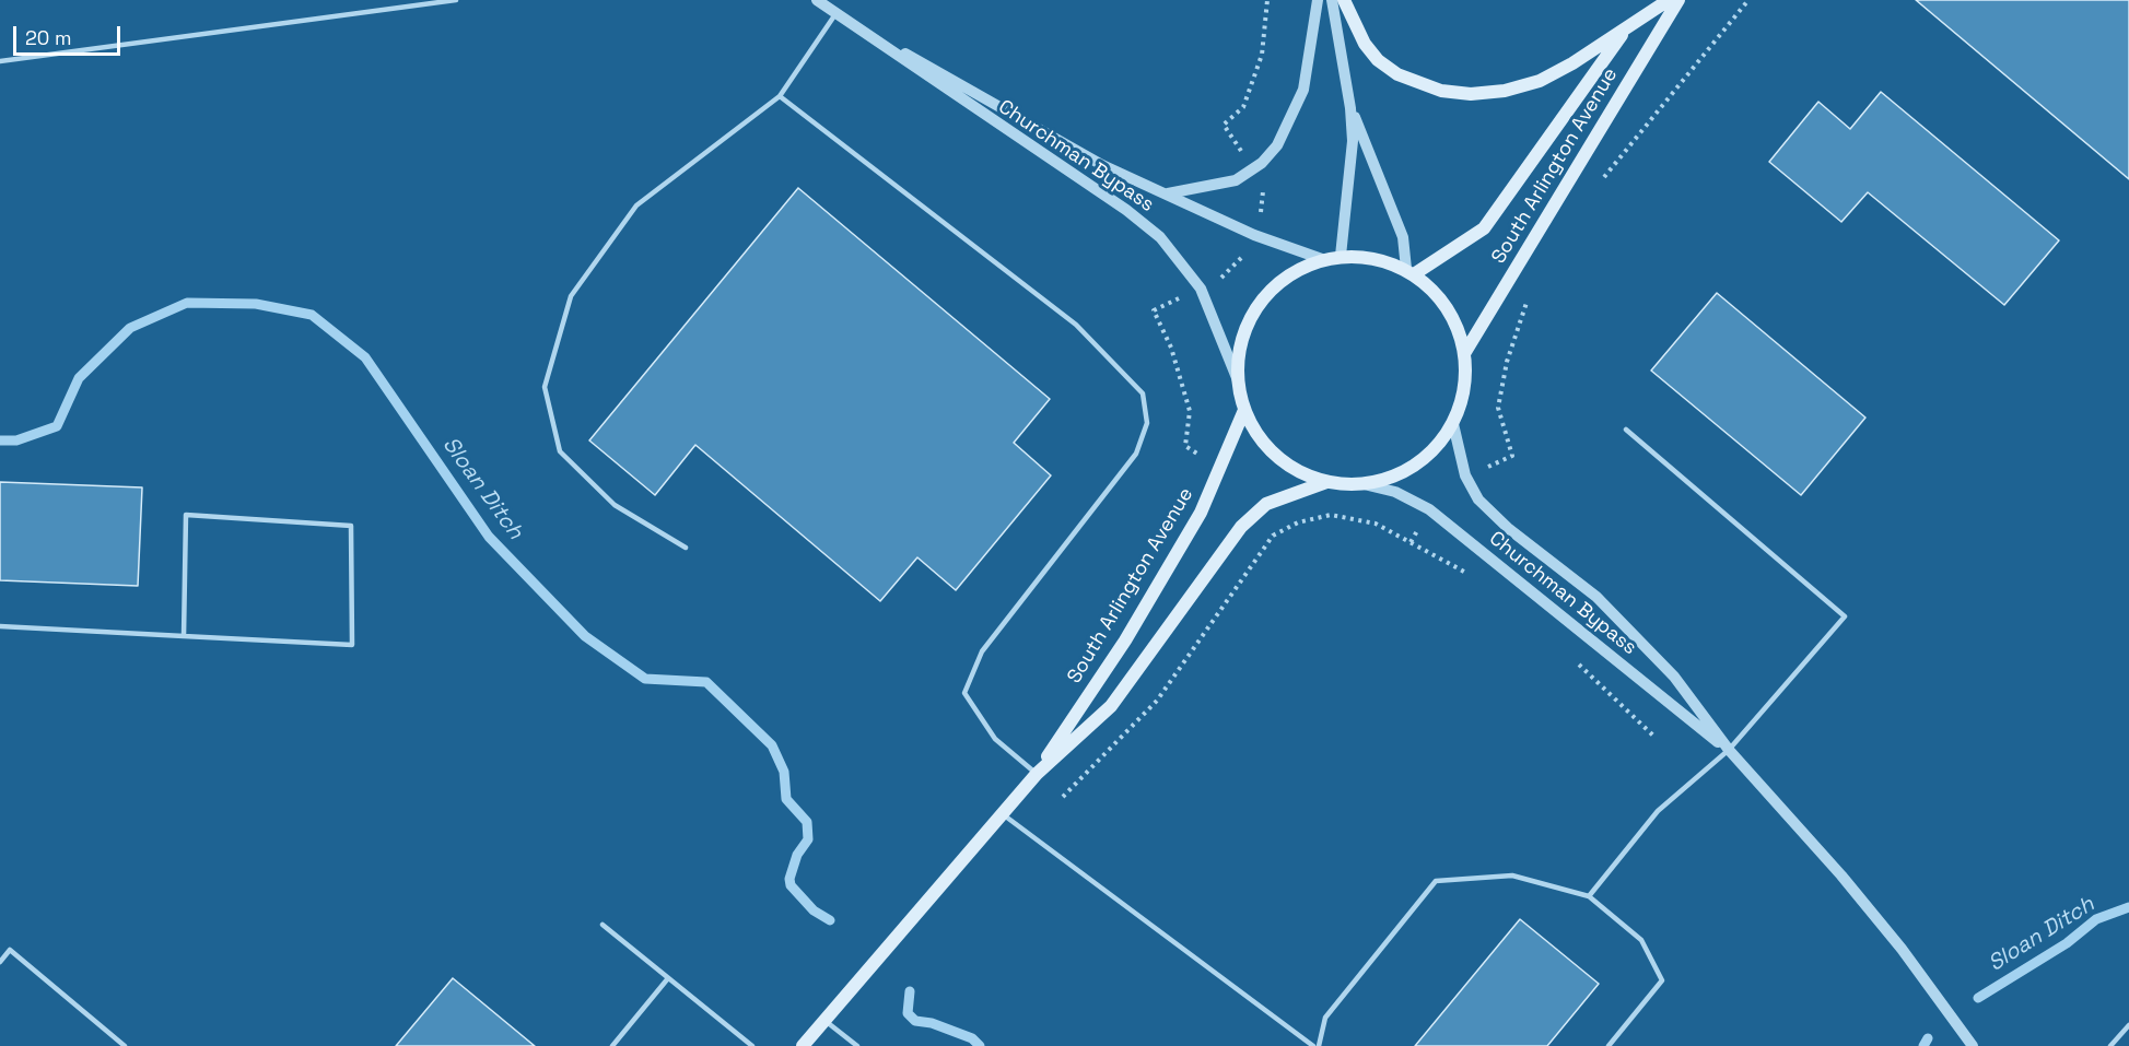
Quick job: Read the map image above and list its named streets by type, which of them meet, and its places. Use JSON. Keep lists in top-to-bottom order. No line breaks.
{"streets":{"main road":["South Arlington Avenue"],"street":["Churchman Bypass"]},"crossings":[["Churchman Bypass","South Arlington Avenue"]],"water":["Sloan Ditch"],"scale_bar":"20 m"}
